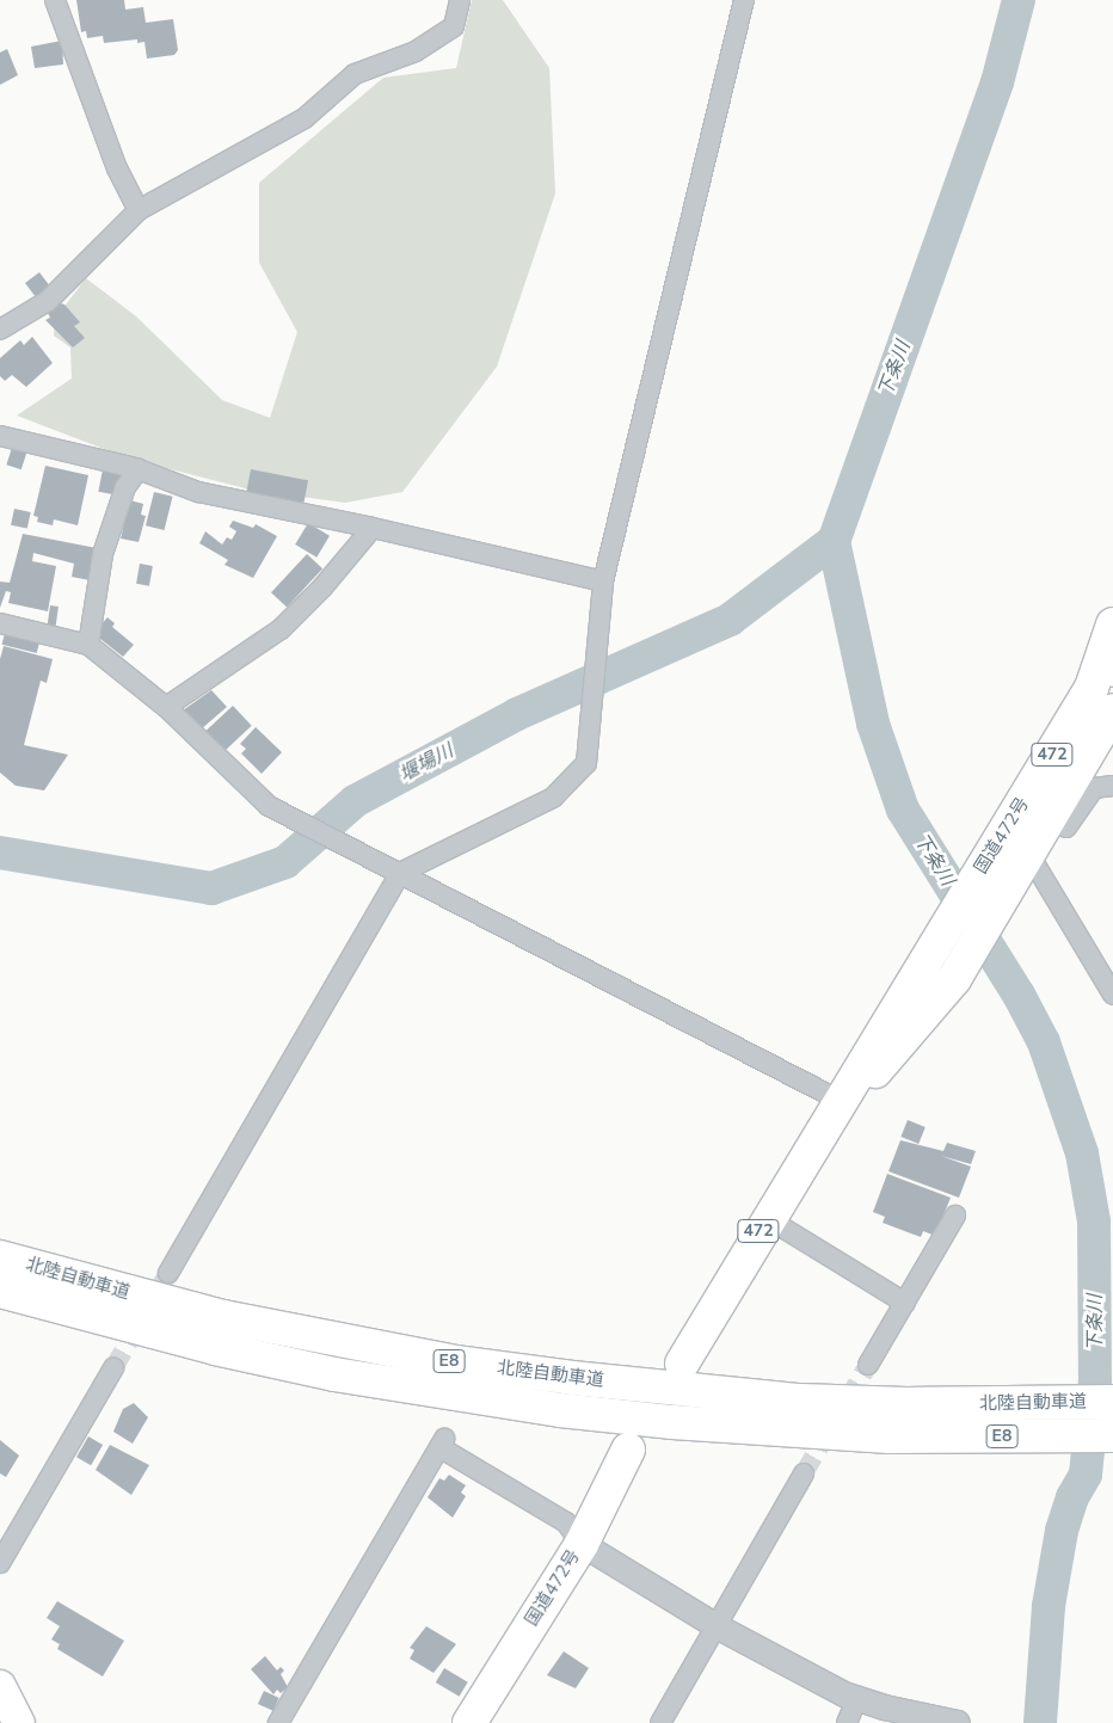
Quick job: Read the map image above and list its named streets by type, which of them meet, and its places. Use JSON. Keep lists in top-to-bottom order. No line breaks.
{"streets":{"highway":["472","国道472号","北陸自動車道","E8"]},"water":["下条川","堰場川"]}
